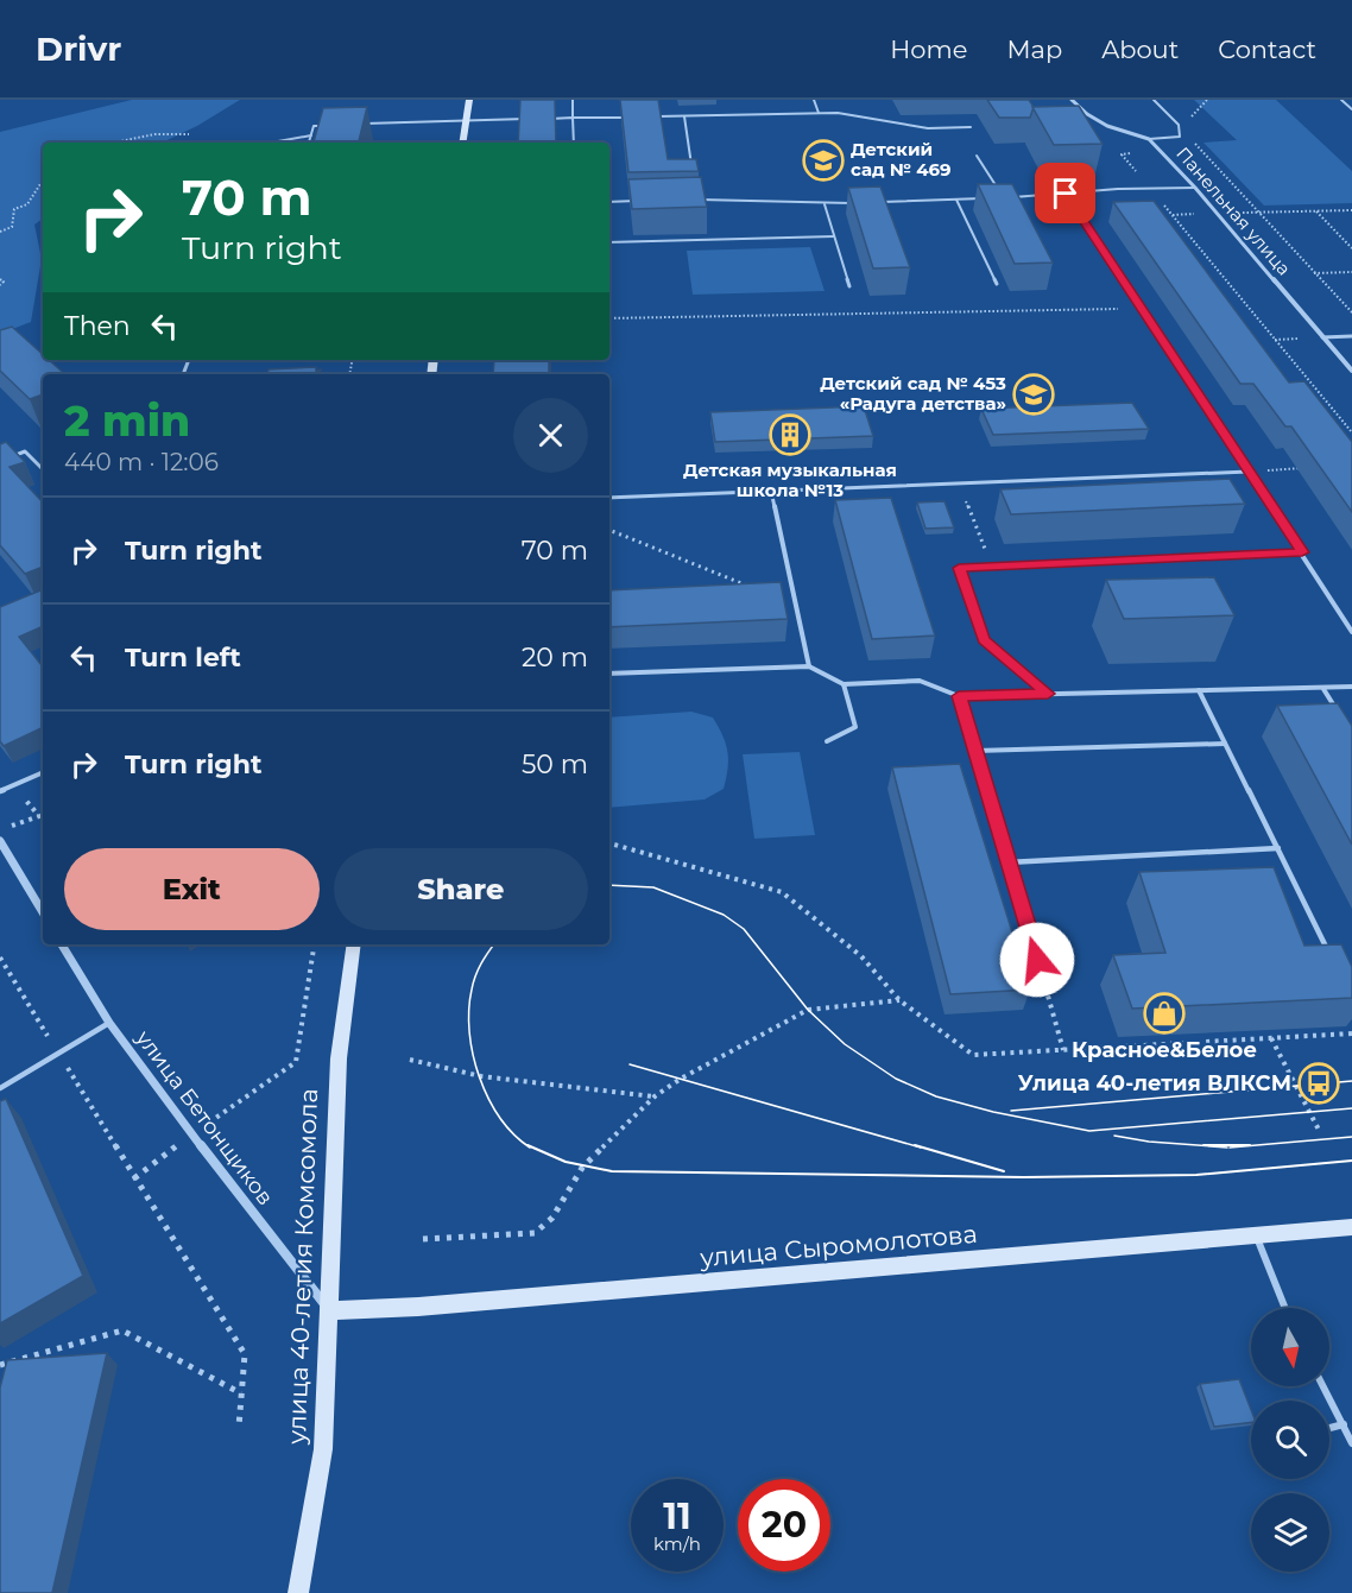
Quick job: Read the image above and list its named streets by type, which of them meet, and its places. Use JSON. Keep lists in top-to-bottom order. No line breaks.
{"streets":{"main road":["улица Сыромолотова","улица 40-летия Комсомола"],"street":["Панельная улица","улица Бетонщиков"]},"crossings":[["улица Бетонщиков","улица Сыромолотова"],["улица Бетонщиков","улица 40-летия Комсомола"],["улица Сыромолотова","улица 40-летия Комсомола"]],"places":{"school or university":["Детский сад № 469","Детский сад № 453 «Радуга детства»"],"building":["Детская музыкальная школа №13"],"shop":["Красное&Белое"],"bus stop":["Улица 40-летия ВЛКСМ"]},"north":"bottom","page":{"header":"Drivr","nav":["Home","Map","About","Contact"],"turn":["70 m","Turn right"],"then":"Then","heading":["2 min","440 m · 12:06"],"list":[{"name":"Turn right","value":"70 m"},{"name":"Turn left","value":"20 m"},{"name":"Turn right","value":"50 m"}],"buttons":["Exit","Share"],"speed":"11 km/h","limit":"20"}}
